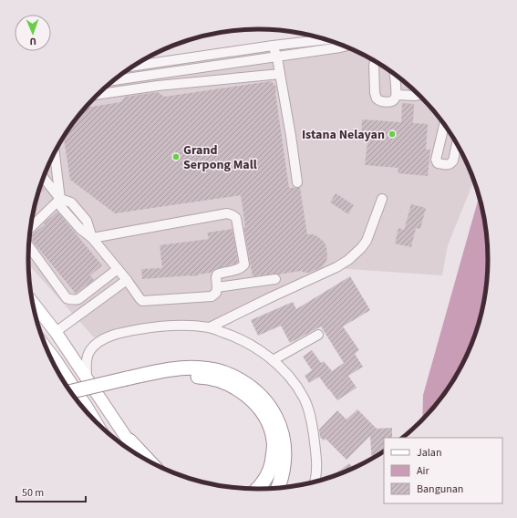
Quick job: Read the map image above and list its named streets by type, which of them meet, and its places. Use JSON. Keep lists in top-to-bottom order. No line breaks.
{"places":["Istana Nelayan","Grand Serpong Mall"],"legend":["Jalan","Air","Bangunan"],"scale_bar":"50 m","north":"bottom"}
